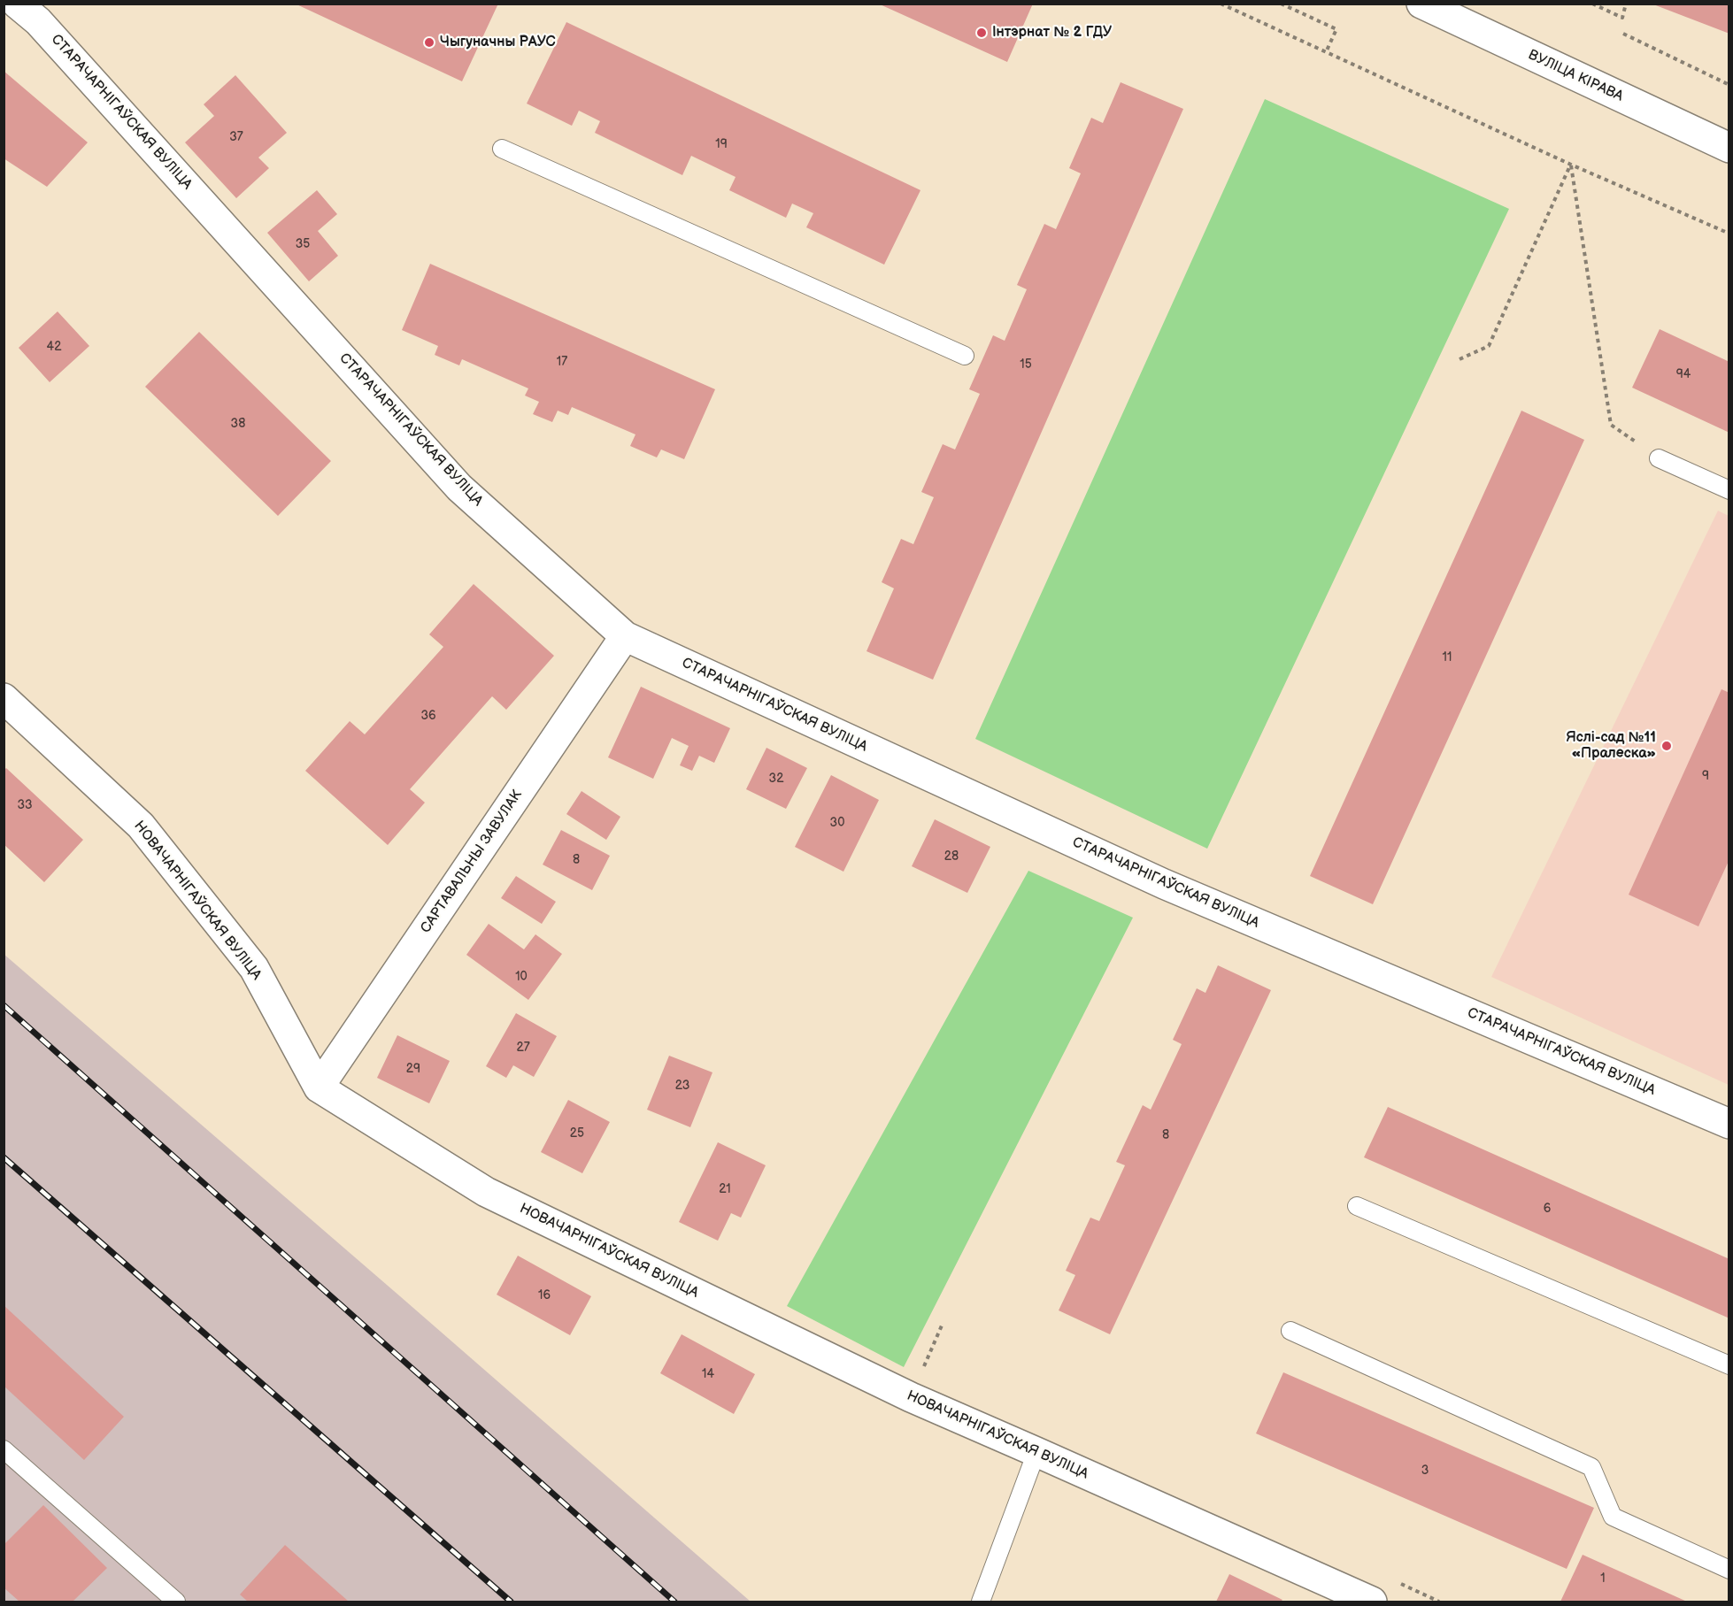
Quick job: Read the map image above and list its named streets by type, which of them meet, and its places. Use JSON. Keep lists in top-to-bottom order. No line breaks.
{"streets":{"street":["ВУЛІЦА КІРАВА","СТАРАЧАРНІГАЎСКАЯ ВУЛІЦА","САРТАВАЛЬНЫ ЗАВУЛАК","НОВАЧАРНІГАЎСКАЯ ВУЛІЦА"]},"crossings":[["СТАРАЧАРНІГАЎСКАЯ ВУЛІЦА","САРТАВАЛЬНЫ ЗАВУЛАК"],["САРТАВАЛЬНЫ ЗАВУЛАК","НОВАЧАРНІГАЎСКАЯ ВУЛІЦА"]],"places":["Інтэрнат № 2 ГДУ","Чыгуначны РАУС","Яслі-сад №11 «Пралеска»"],"house_numbers":["37","19","35","42","17","15","94","38","11","36","9","32","33","30","28","8","10","27","29","23","25","8","21","6","16","14","3","1"]}
